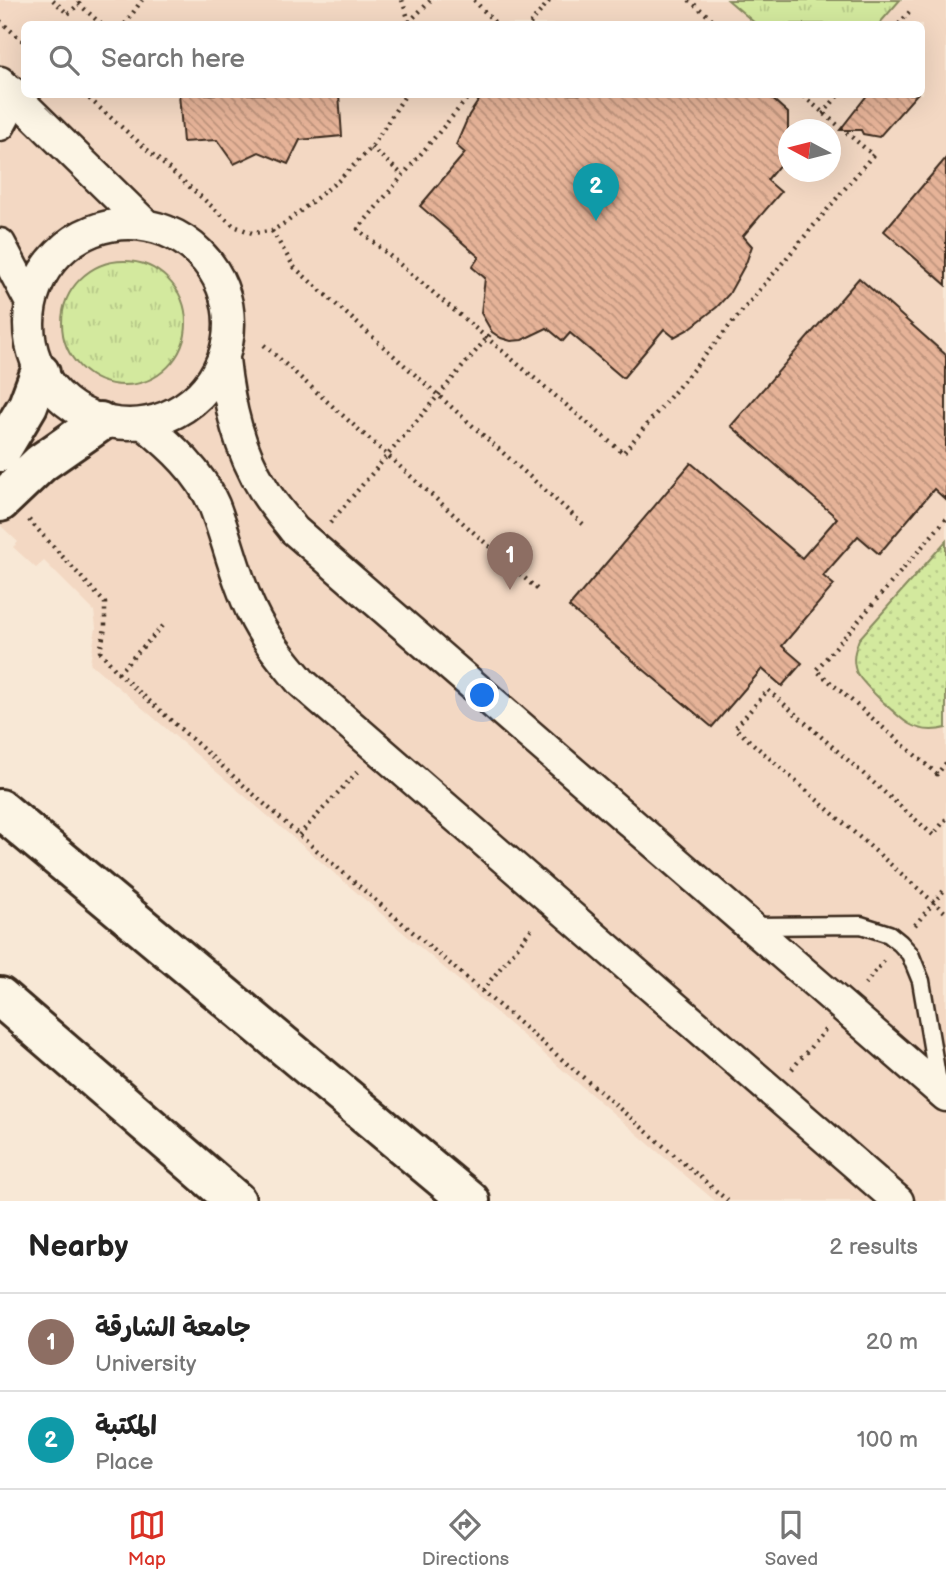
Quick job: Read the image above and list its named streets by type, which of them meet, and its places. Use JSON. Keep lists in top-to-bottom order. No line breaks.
{"north":"left","page":{"search":"Search here","pins":["2","1"],"heading":["Nearby","2 results"],"list":[{"mark":"1","name":"جامعة الشارقة","note":"University","value":"20 m"},{"mark":"2","name":"المكتبة","note":"Place","value":"100 m"}],"nav":["Map","Directions","Saved"]}}
